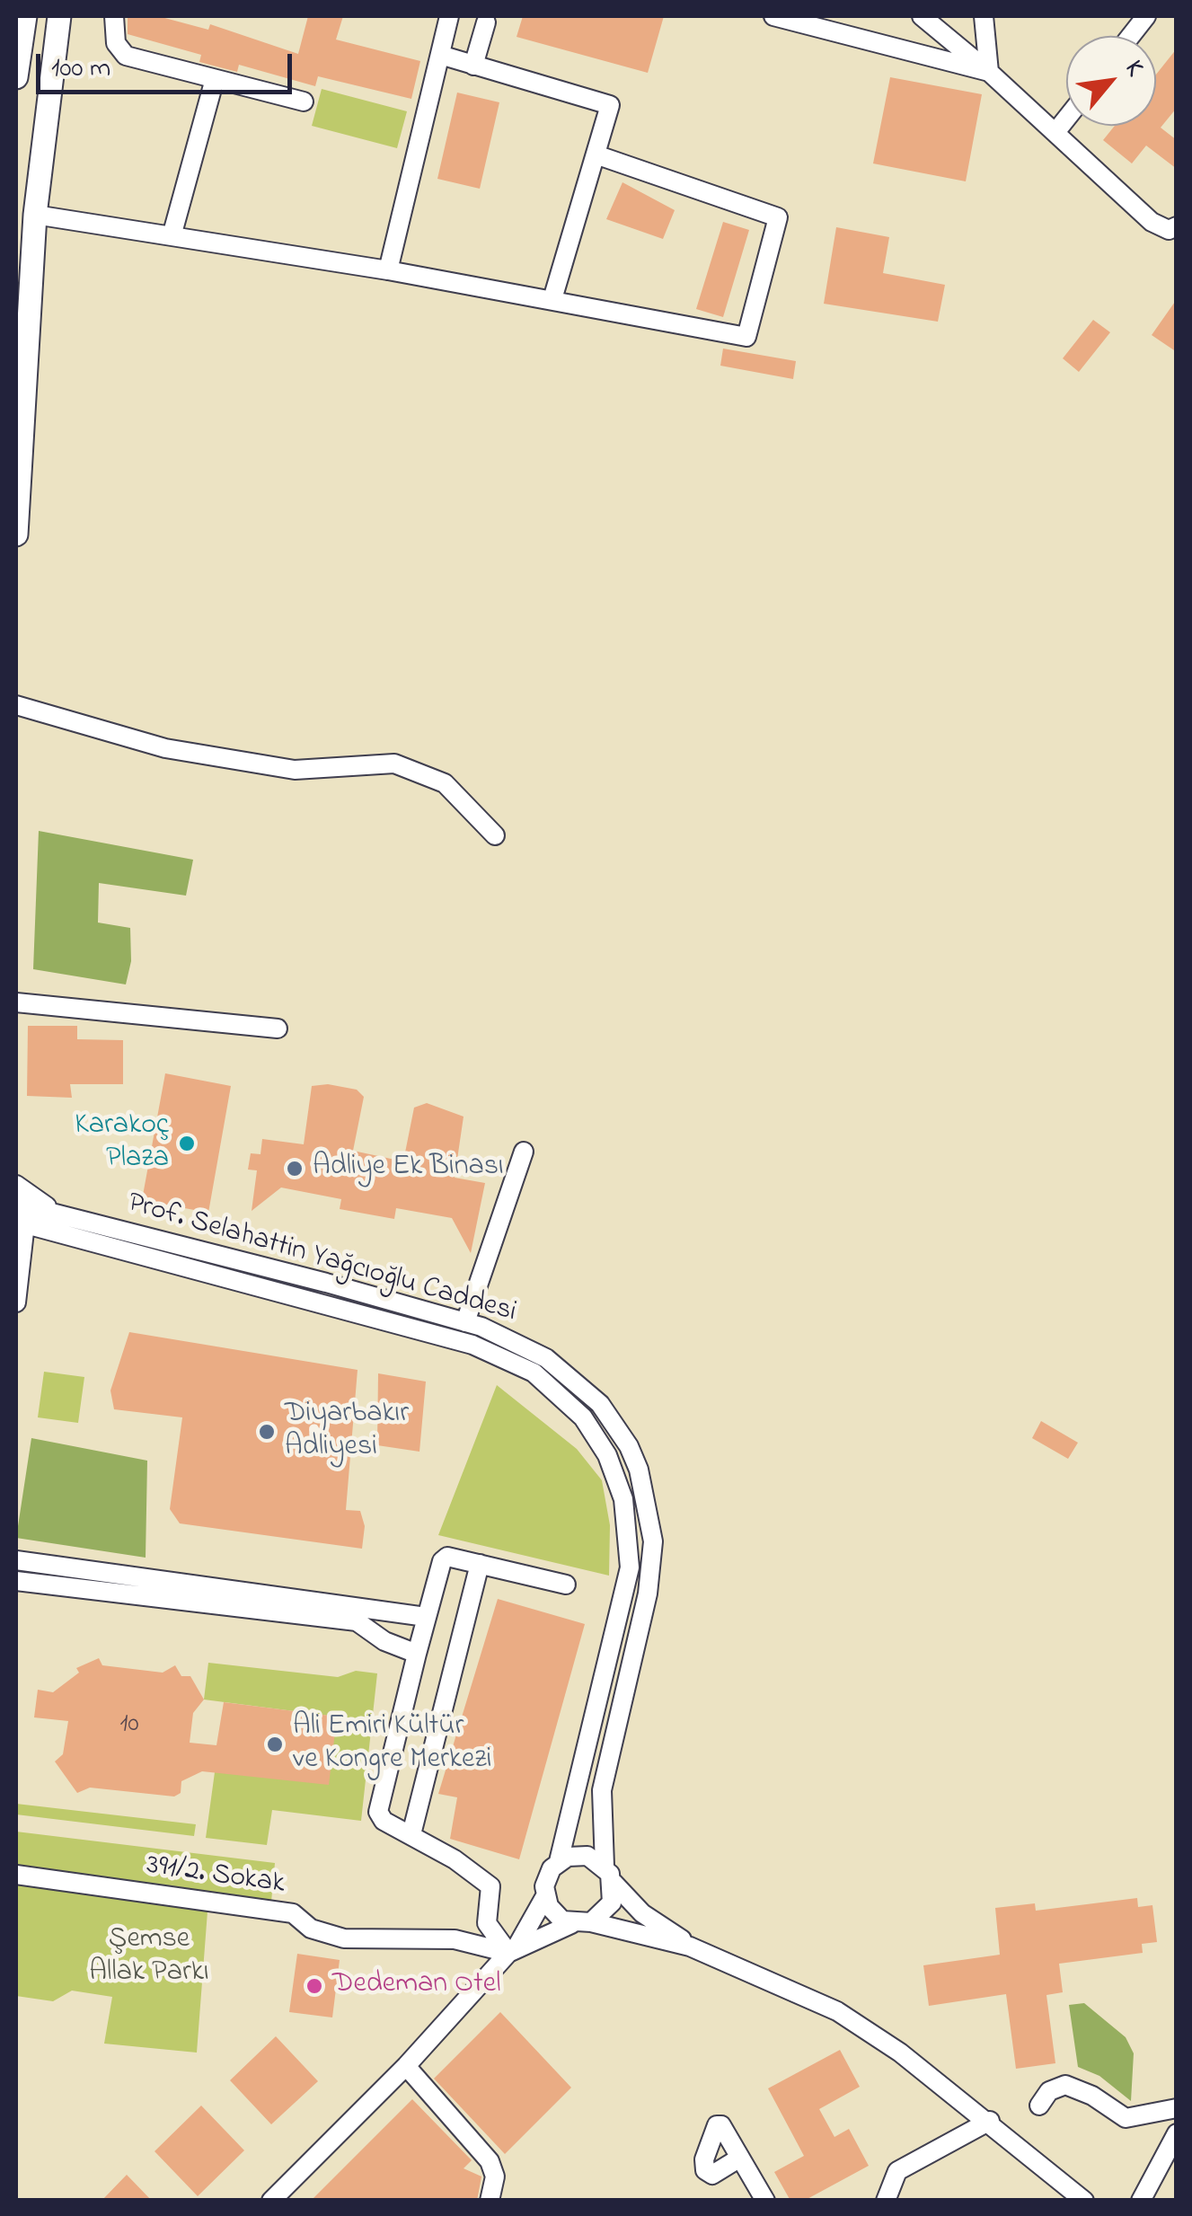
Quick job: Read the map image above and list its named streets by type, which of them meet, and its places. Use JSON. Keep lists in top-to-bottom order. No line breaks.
{"streets":{"street":["Prof. Selahattin Yağcıoğlu Caddesi","391/2. Sokak"]},"parks":["Şemse Allak Parkı"],"places":["Karakoç Plaza","Adliye Ek Binası","Diyarbakır Adliyesi","Ali Emiri Kültür ve Kongre Merkezi","Dedeman Otel"],"house_numbers":["10"],"scale_bar":"100 m","north":"top right"}
